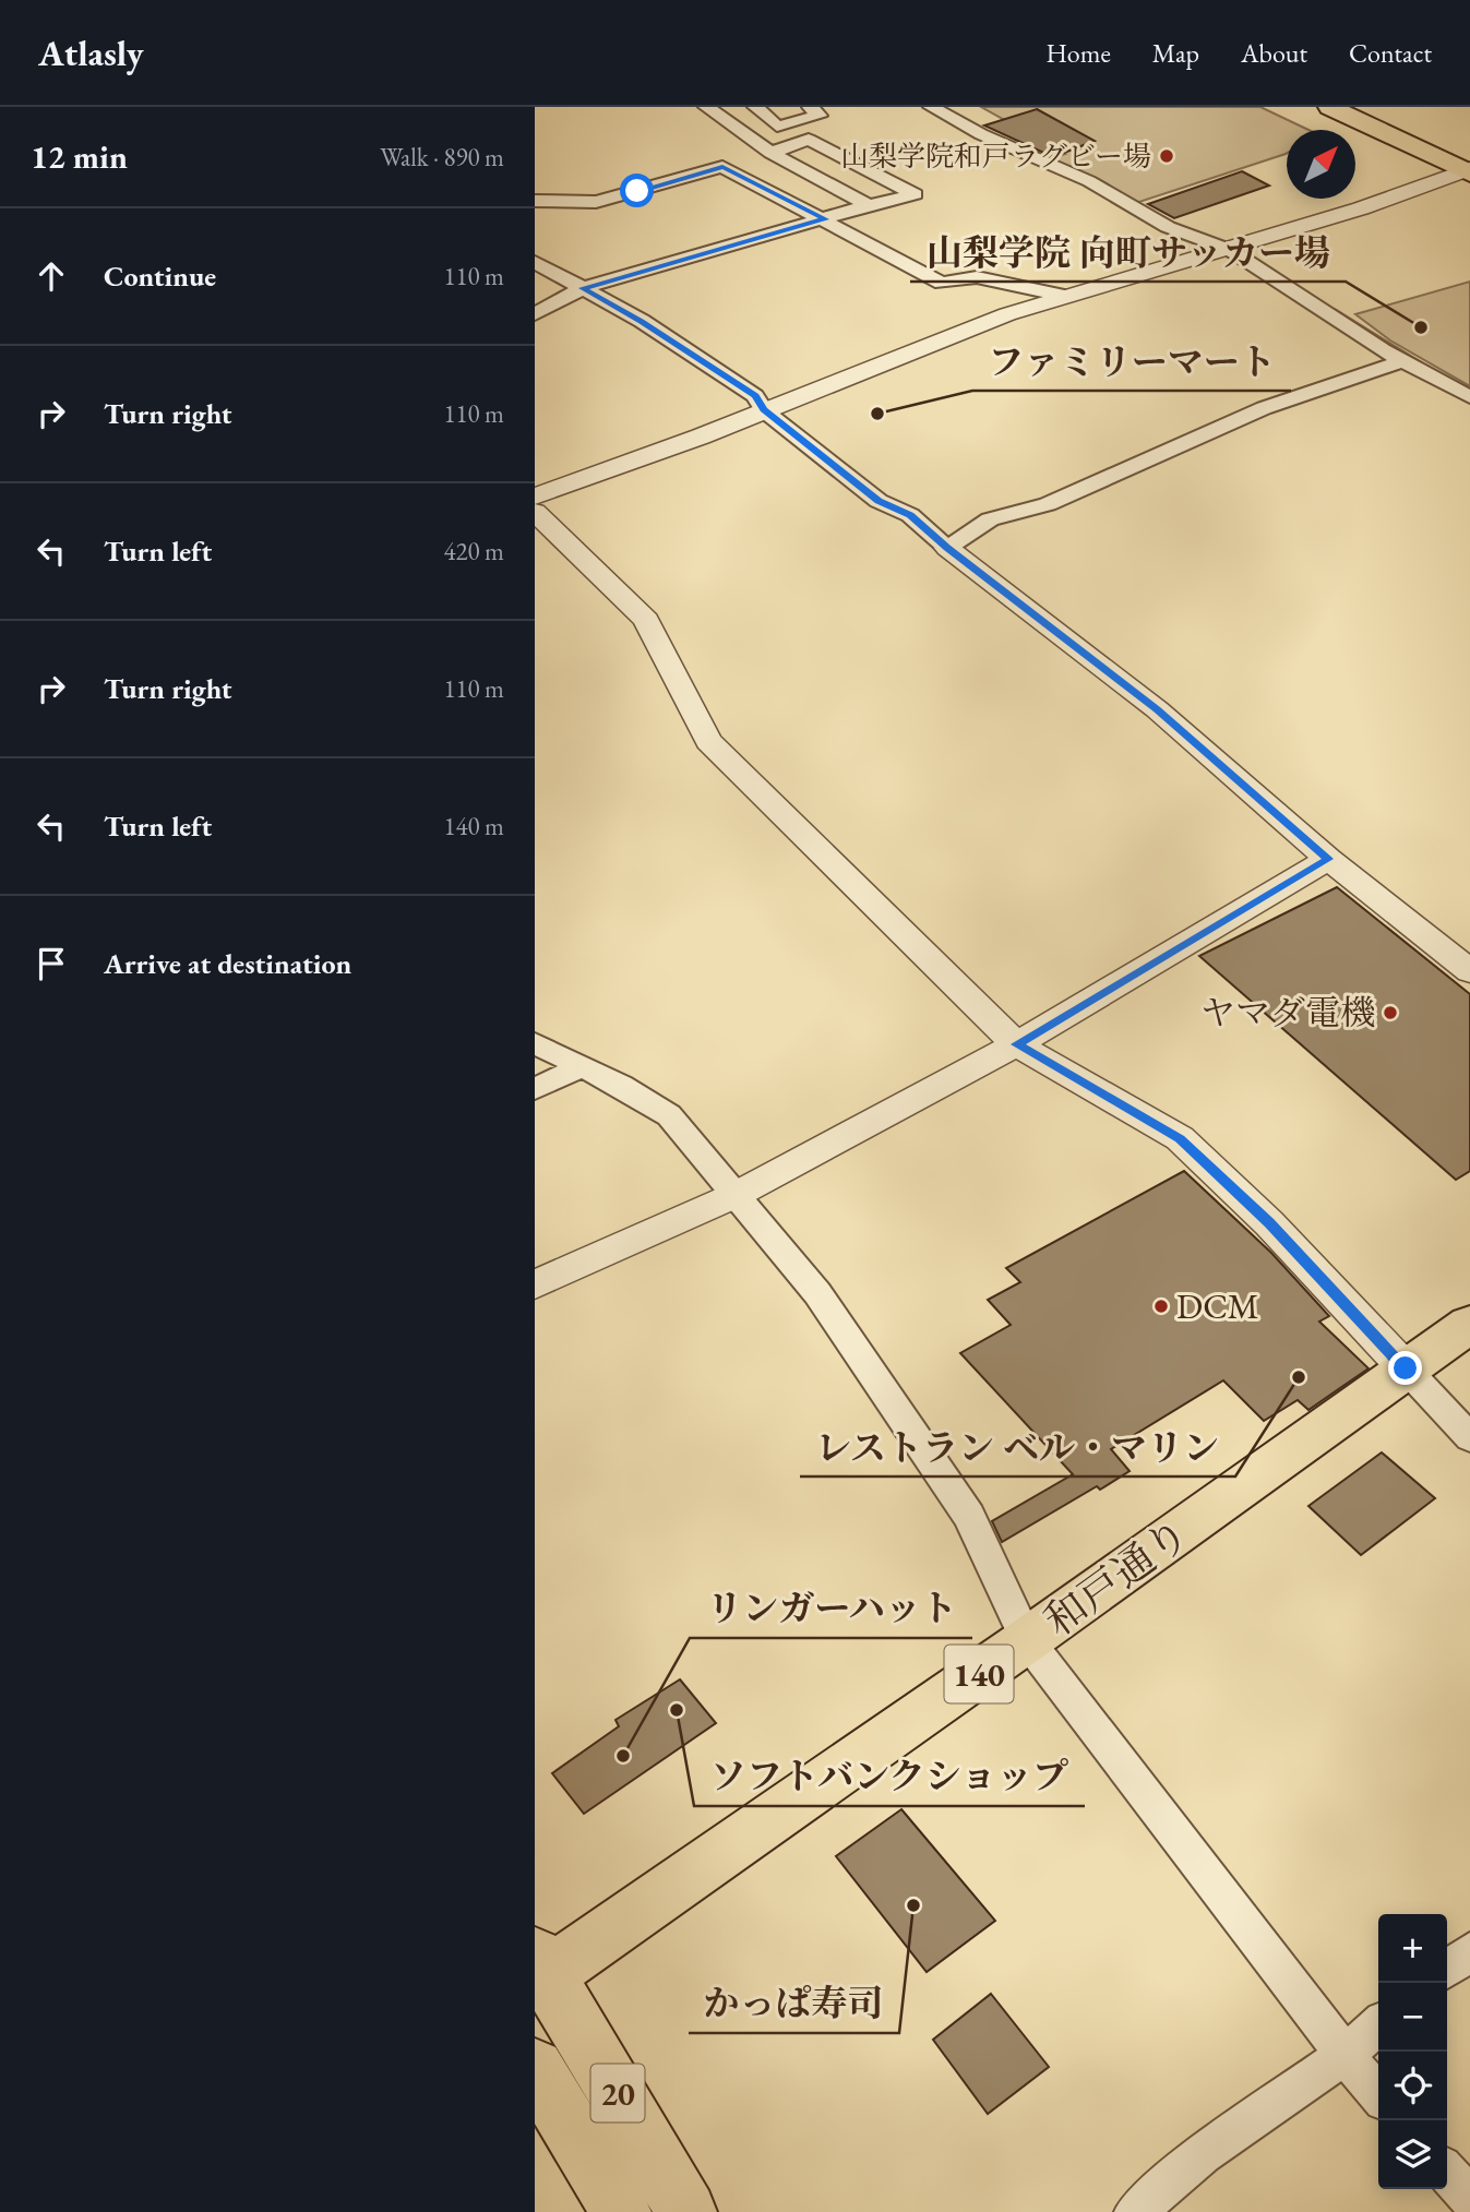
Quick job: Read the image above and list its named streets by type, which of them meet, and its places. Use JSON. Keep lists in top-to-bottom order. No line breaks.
{"streets":{"highway":["和戸通り","140","20"]},"crossings":[["和戸通り","20"]],"places":["山梨学院和戸ラグビー場","山梨学院 向町サッカー場","ファミリーマート","ヤマダ電機","DCM","レストラン ベル・マリン","ソフトバンクショップ","リンガーハット","かっぱ寿司"],"north":"top right","page":{"header":"Atlasly","nav":["Home","Map","About","Contact"],"heading":["12 min","Walk · 890 m"],"list":[["Continue","110 m"],["Turn right","110 m"],["Turn left","420 m"],["Turn right","110 m"],["Turn left","140 m"],"Arrive at destination"],"map_buttons":["+","−"]}}
